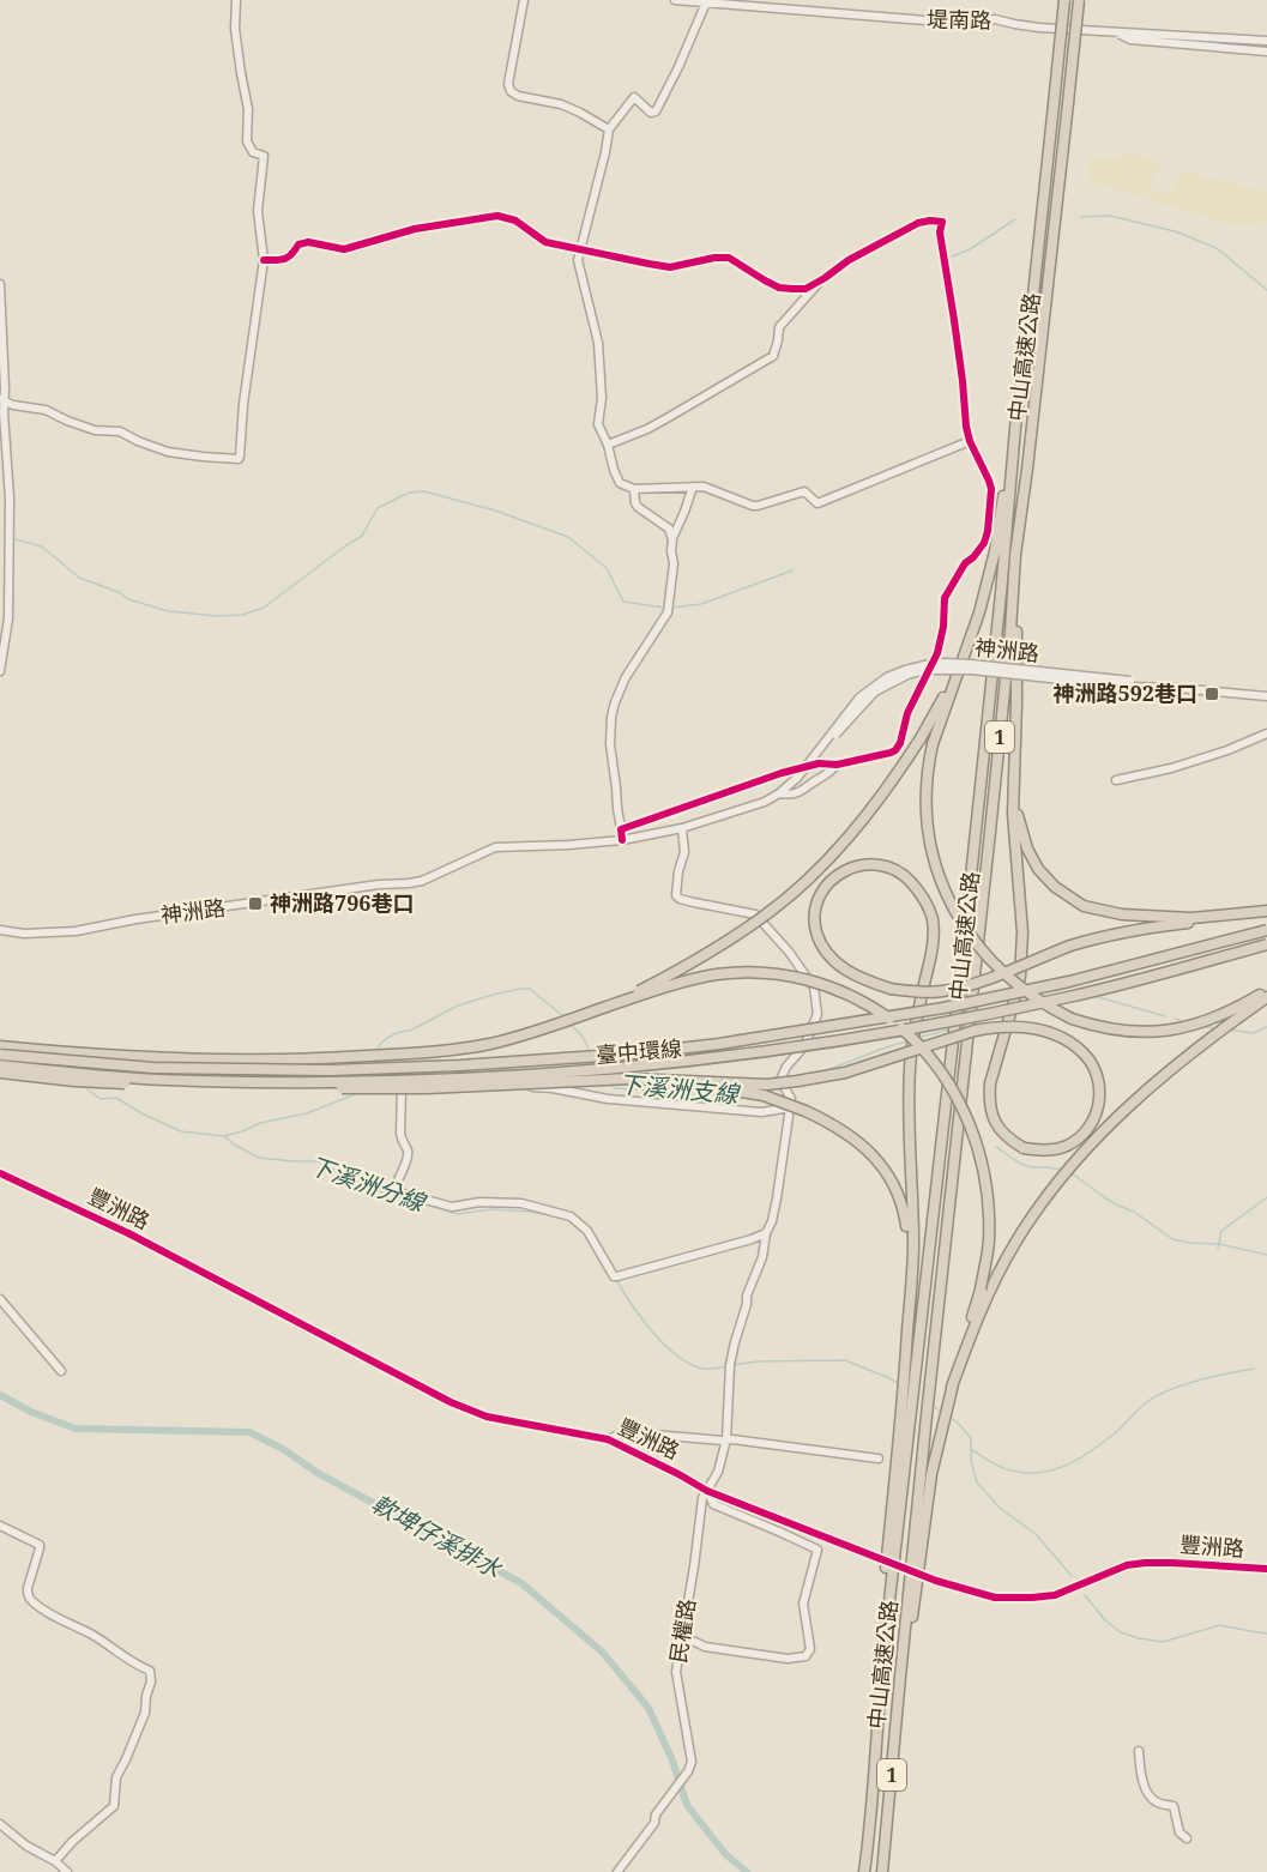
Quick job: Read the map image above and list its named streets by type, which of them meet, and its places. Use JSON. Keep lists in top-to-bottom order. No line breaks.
{"streets":{"highway":["中山高速公路","1","臺中環線"],"street":["堤南路","神洲路","豐洲路","民權路"]},"crossings":[["豐洲路","民權路"]],"water":["下溪洲支線","下溪洲分線","軟埤仔溪排水"],"places":{"transit":["神洲路592巷口","神洲路796巷口"]}}
